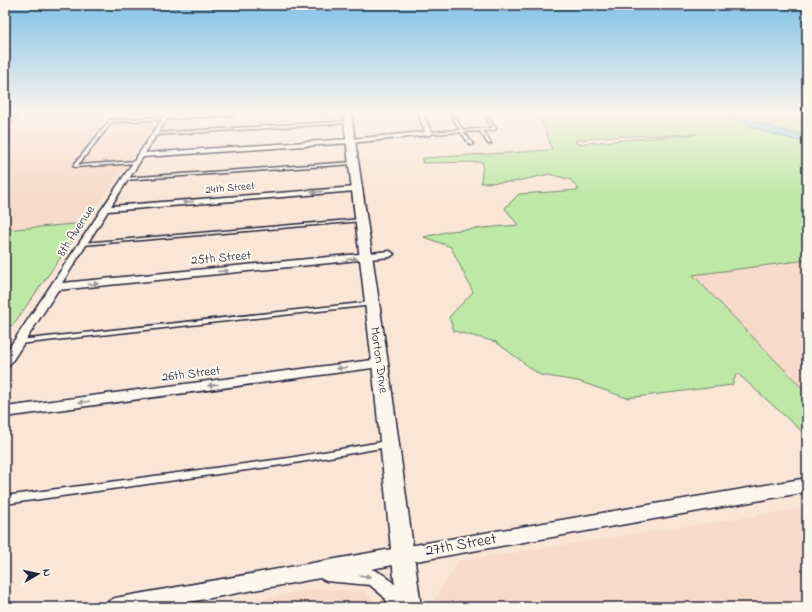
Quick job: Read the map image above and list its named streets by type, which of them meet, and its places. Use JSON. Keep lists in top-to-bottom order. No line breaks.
{"streets":{"street":["24th Street","8th Avenue","25th Street","Morton Drive","26th Street","27th Street"]},"crossings":[["24th Street","8th Avenue"],["24th Street","Morton Drive"],["8th Avenue","25th Street"],["25th Street","Morton Drive"],["Morton Drive","26th Street"],["Morton Drive","27th Street"]],"one_way":["25th Street","26th Street"],"north":"right"}
